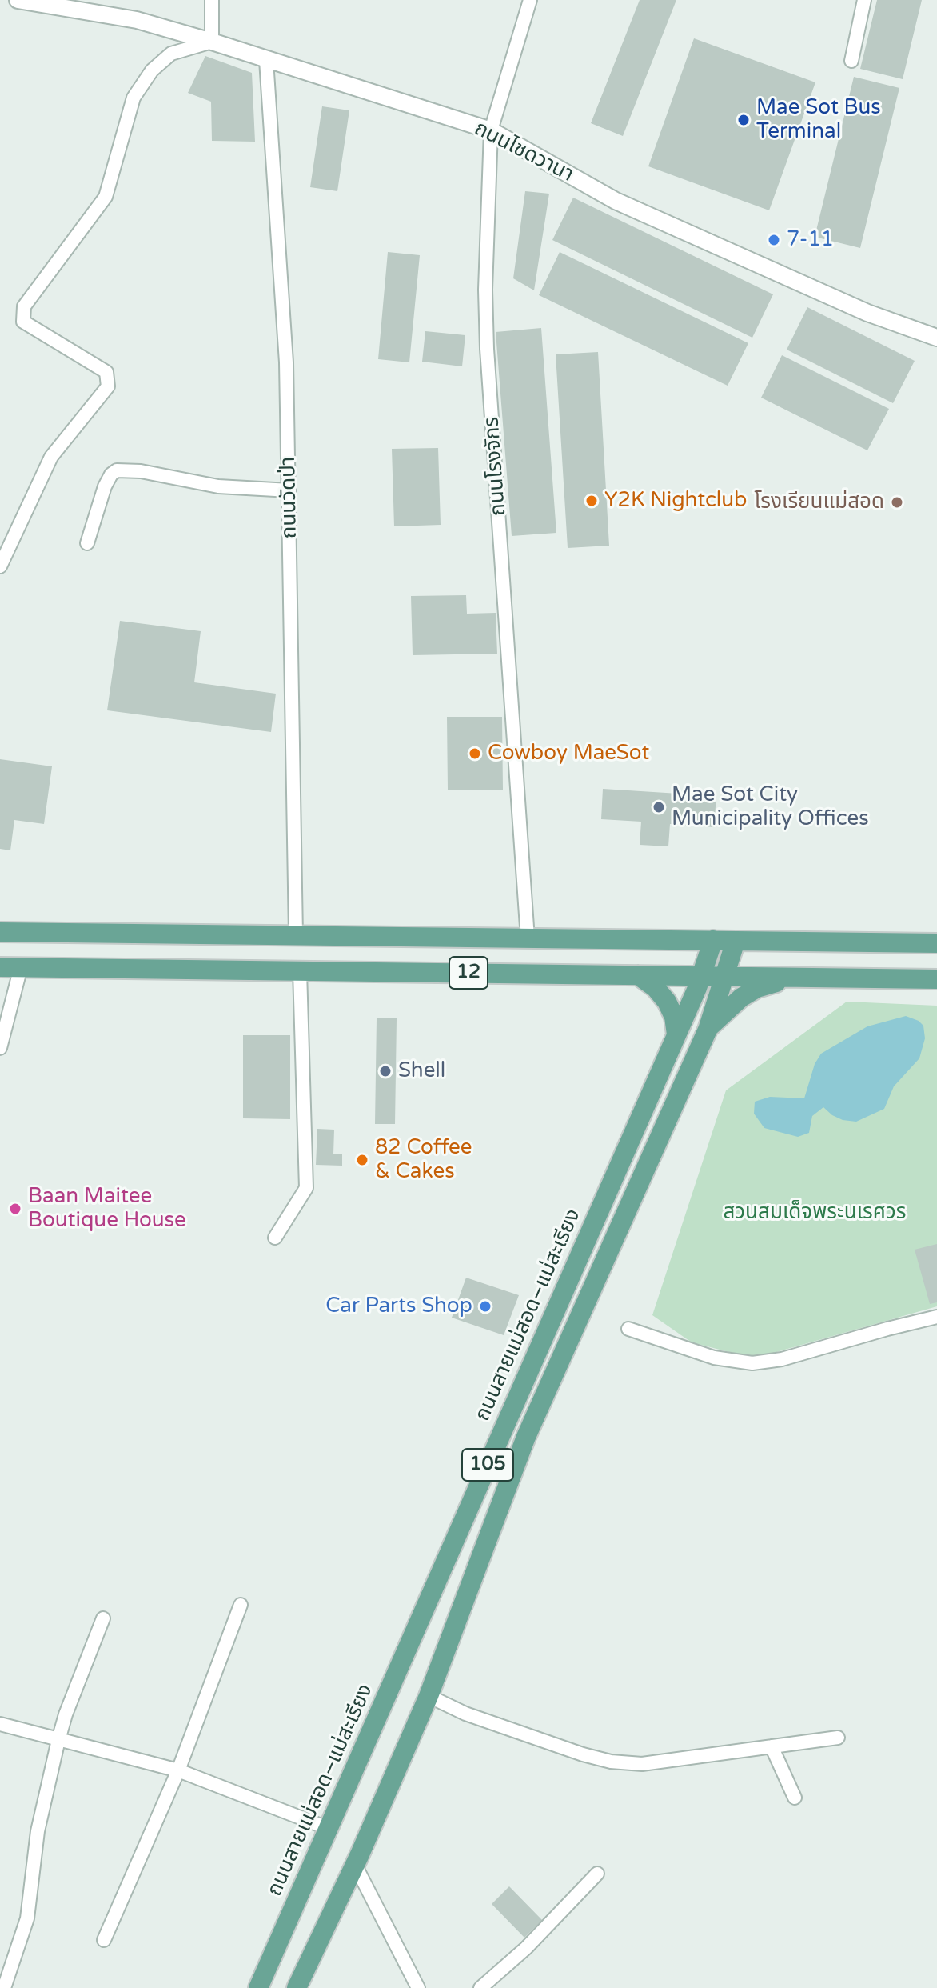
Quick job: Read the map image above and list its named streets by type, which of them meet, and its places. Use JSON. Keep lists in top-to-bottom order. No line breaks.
{"streets":{"main road":["12","ถนนสายแม่สอด–แม่สะเรียง","105"],"street":["ถนนไชดวานา","ถนนโรงจักร","ถนนวัดป่า"]},"crossings":[["ถนนไชดวานา","ถนนโรงจักร"],["ถนนไชดวานา","ถนนวัดป่า"],["ถนนโรงจักร","12"],["ถนนวัดป่า","12"],["12","ถนนสายแม่สอด–แม่สะเรียง"],["12","105"]],"parks":["สวนสมเด็จพระนเรศวร"],"places":["Mae Sot Bus Terminal","7-11","Y2K Nightclub","โรงเรียนแม่สอด","Cowboy MaeSot","Mae Sot City Municipality Offices","Shell","82 Coffee & Cakes","Baan Maitee Boutique House","Car Parts Shop"]}
